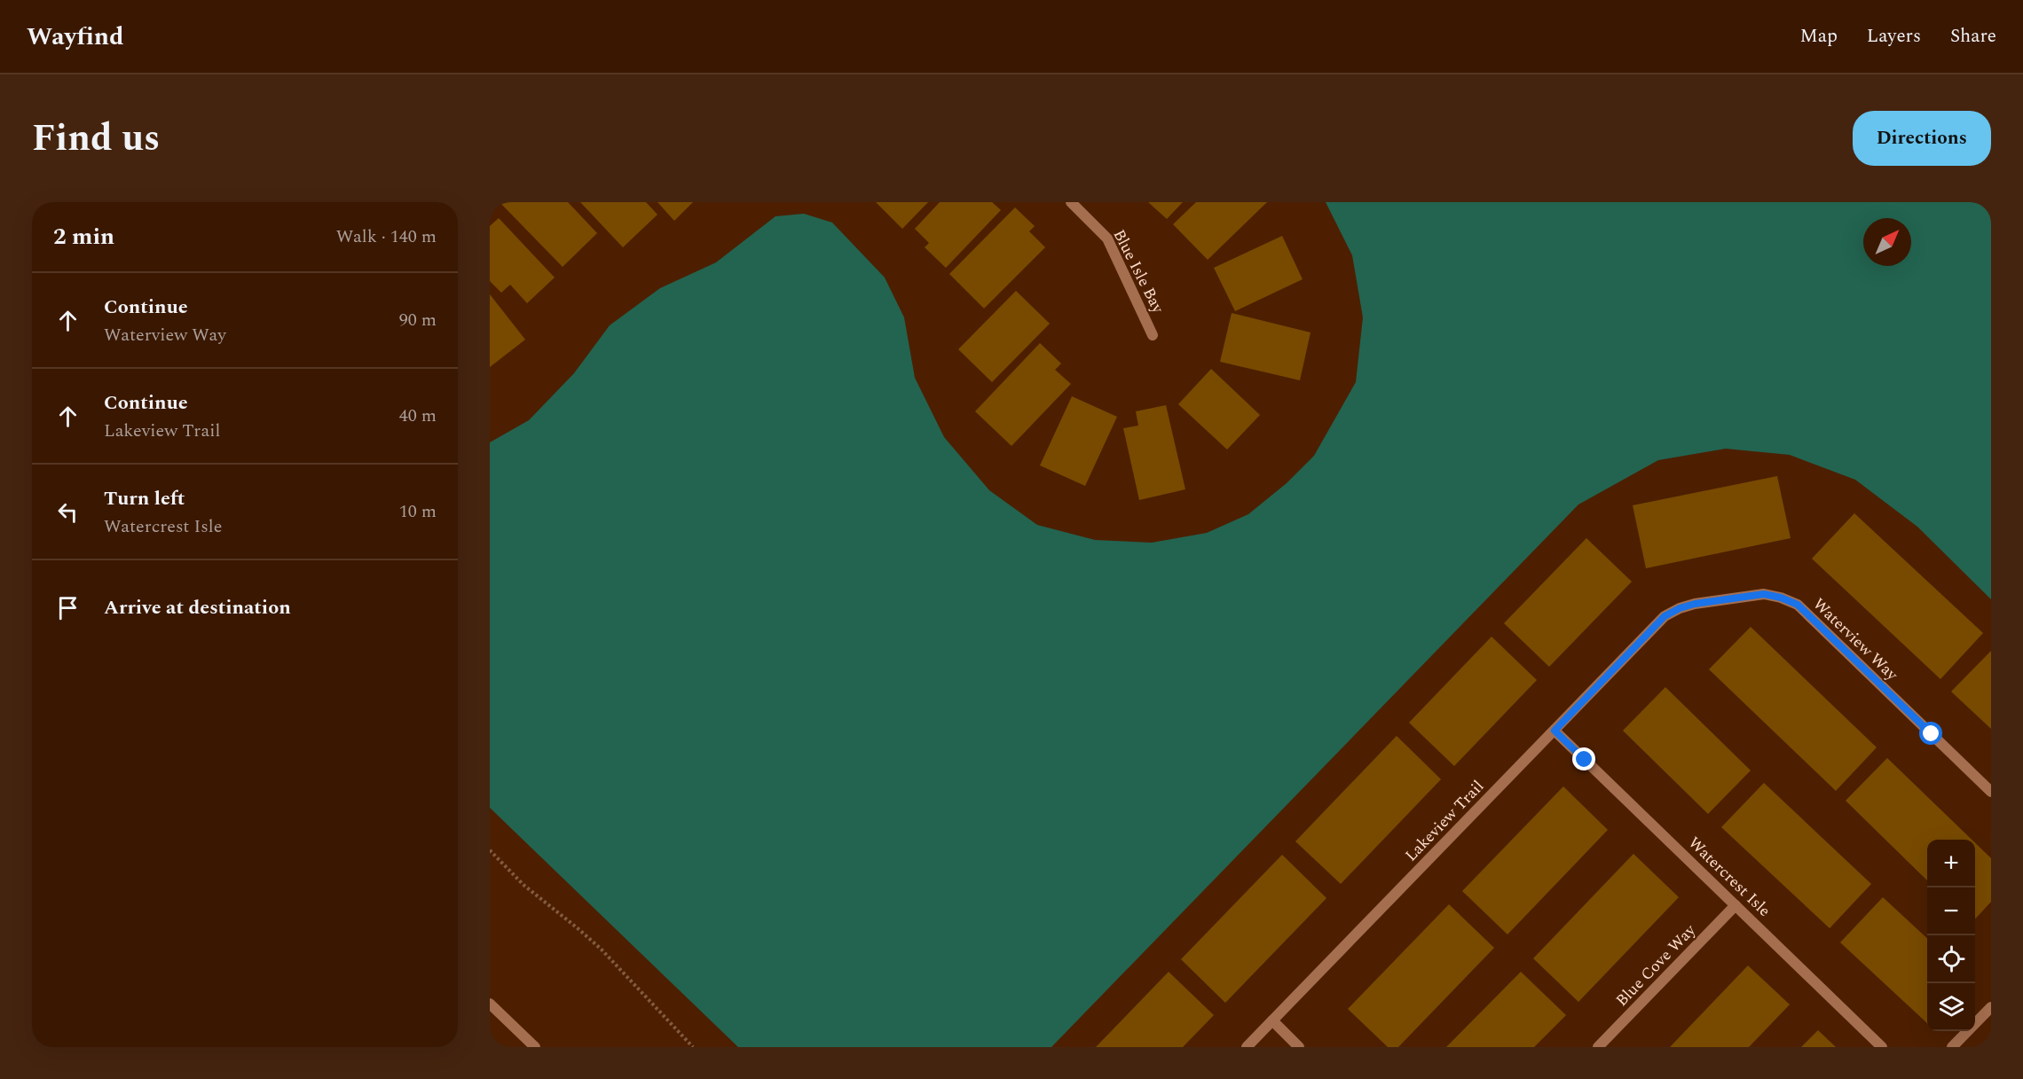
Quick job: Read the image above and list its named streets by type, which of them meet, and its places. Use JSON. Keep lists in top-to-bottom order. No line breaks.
{"streets":{"street":["Blue Isle Bay","Waterview Way","Lakeview Trail","Watercrest Isle","Blue Cove Way"]},"crossings":[["Waterview Way","Lakeview Trail"],["Lakeview Trail","Watercrest Isle"],["Watercrest Isle","Blue Cove Way"]],"north":"top right","page":{"header":"Wayfind","nav":["Map","Layers","Share"],"title":"Find us","buttons":"Directions","heading":["2 min","Walk · 140 m"],"list":[["Continue","Waterview Way","90 m"],["Continue","Lakeview Trail","40 m"],["Turn left","Watercrest Isle","10 m"],"Arrive at destination"],"map_buttons":["+","−"]}}
